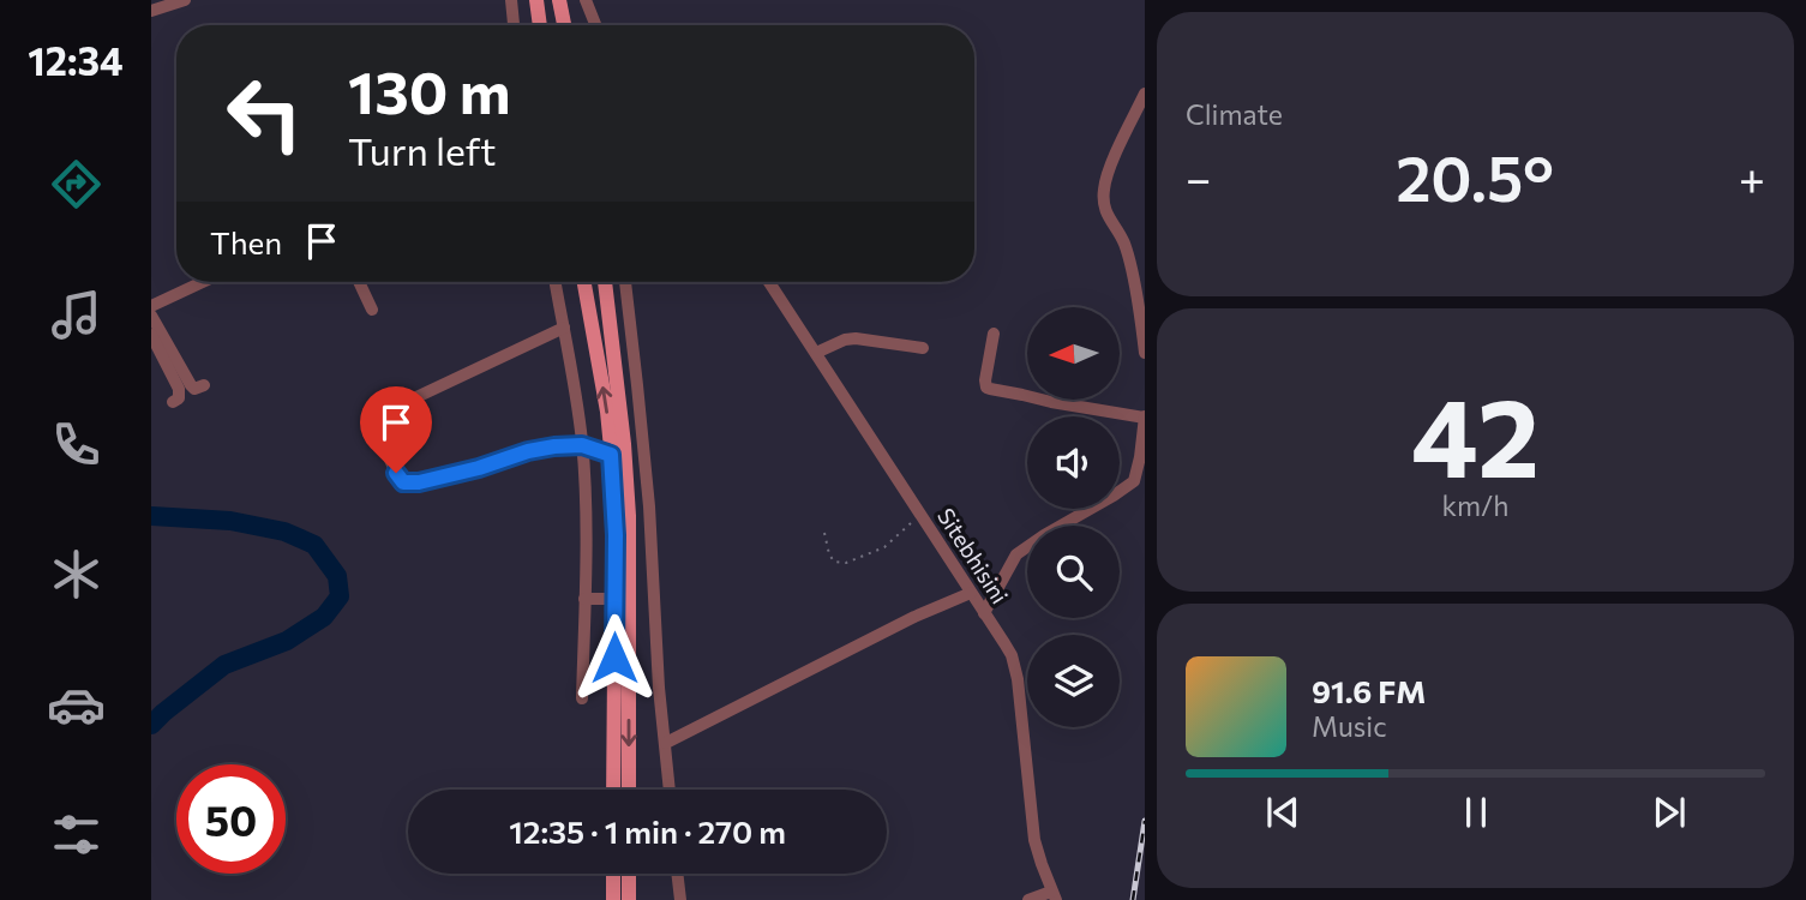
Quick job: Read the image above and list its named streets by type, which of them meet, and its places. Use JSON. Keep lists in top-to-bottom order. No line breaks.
{"streets":{"street":["Sitebhisini"]},"north":"left","page":{"tabs":"12:34","tile":["Climate",["42","km/h"]],"turn":["130 m","Turn left"],"heat":["−","20.5°","+"],"then":"Then","song":["91.6 FM","Music"],"limit":"50","trip":"12:35 · 1 min · 270 m"}}
